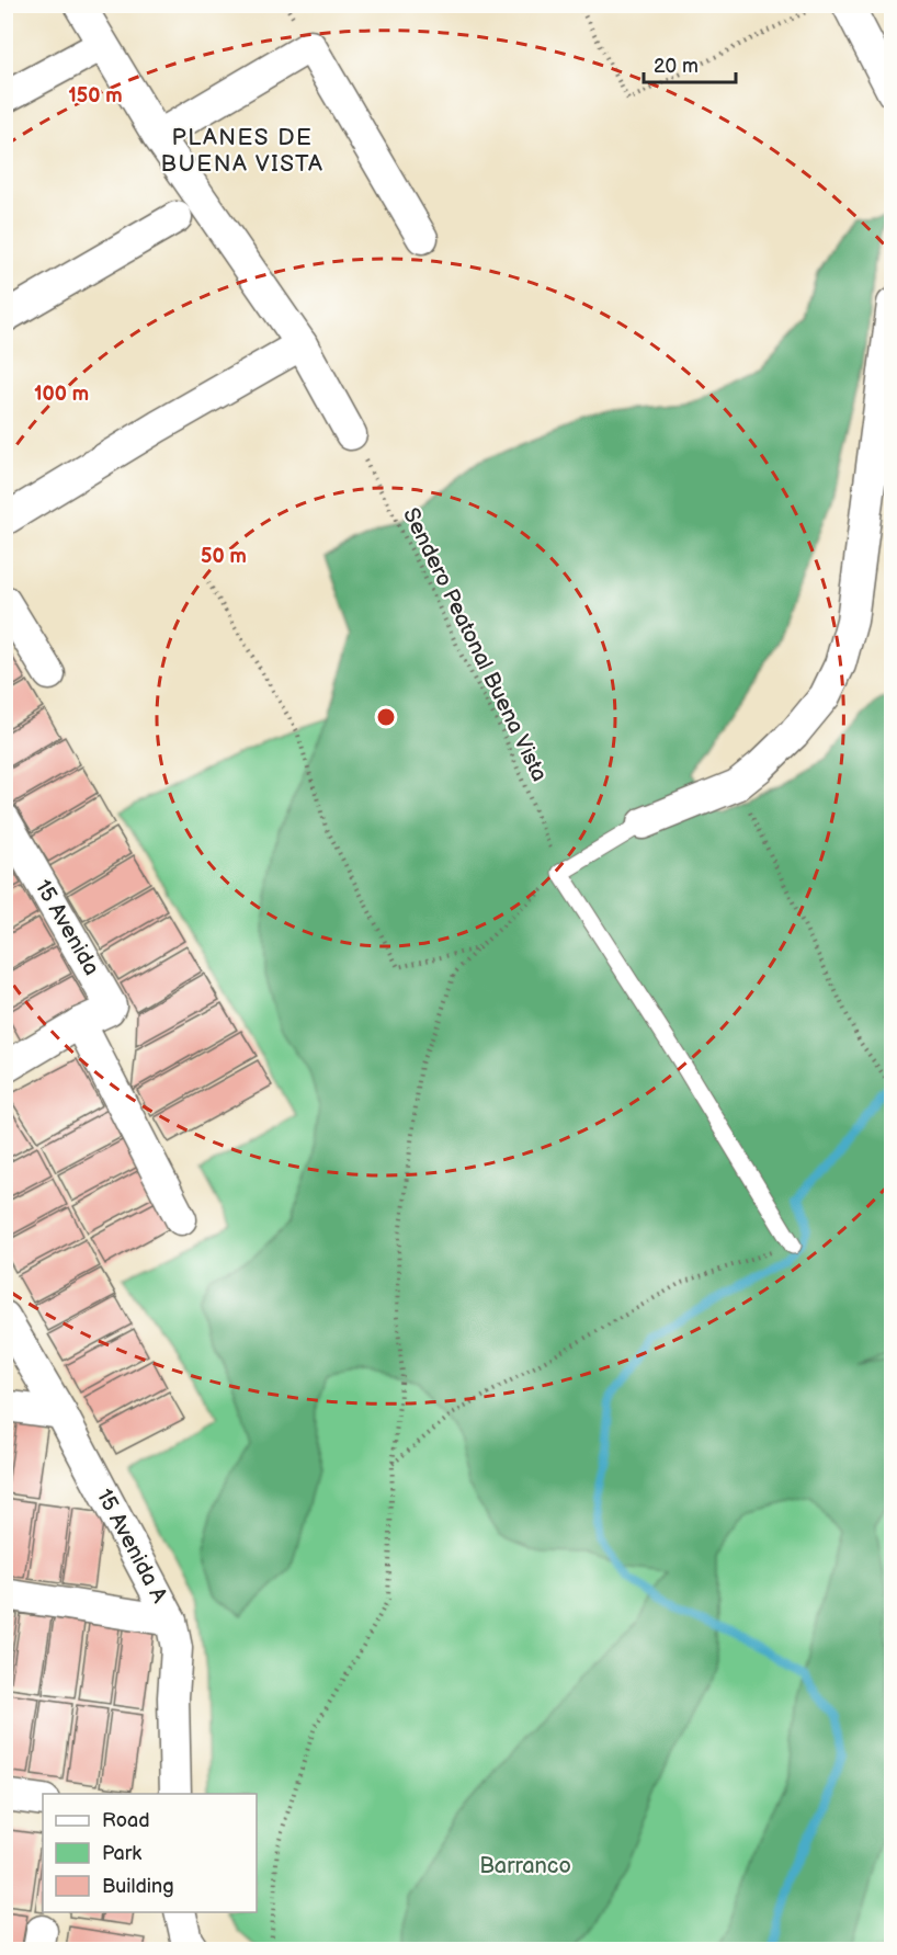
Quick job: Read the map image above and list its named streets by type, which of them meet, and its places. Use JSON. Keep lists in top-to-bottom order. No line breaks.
{"streets":{"street":["15 Avenida","15 Avenida A"],"path":["Sendero Peatonal Buena Vista"]},"districts":["PLANES DE BUENA VISTA"],"parks":["Barranco"],"legend":["Road","Park","Building"],"scale_bar":"20 m","rings":["150 m","100 m","50 m"]}
